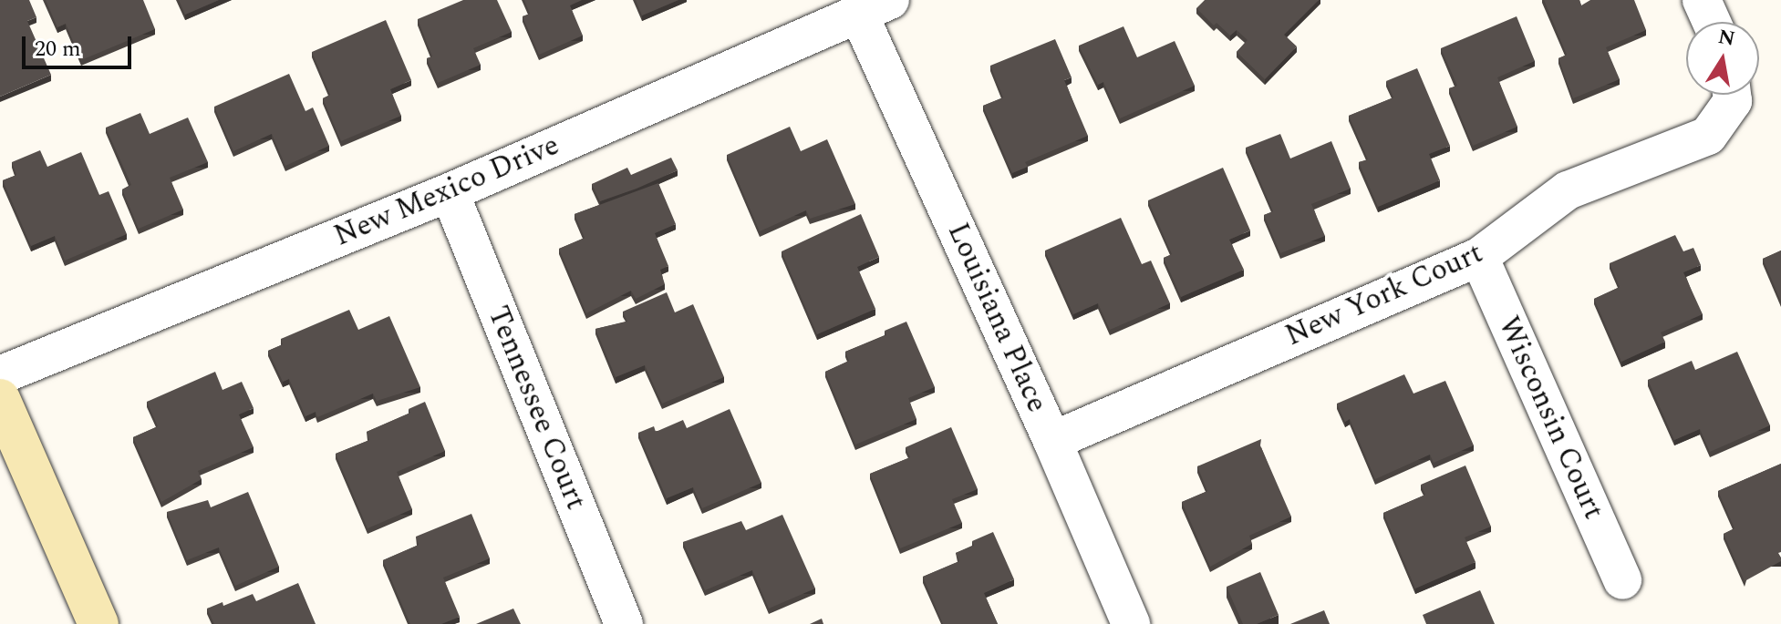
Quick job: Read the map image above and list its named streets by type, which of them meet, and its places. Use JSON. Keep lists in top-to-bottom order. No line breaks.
{"streets":{"street":["New Mexico Drive","New York Court","Louisiana Place","Tennessee Court","Wisconsin Court"]},"crossings":[["New Mexico Drive","Louisiana Place"],["New Mexico Drive","Tennessee Court"],["New York Court","Louisiana Place"],["New York Court","Wisconsin Court"]],"scale_bar":"20 m","north":"top"}
